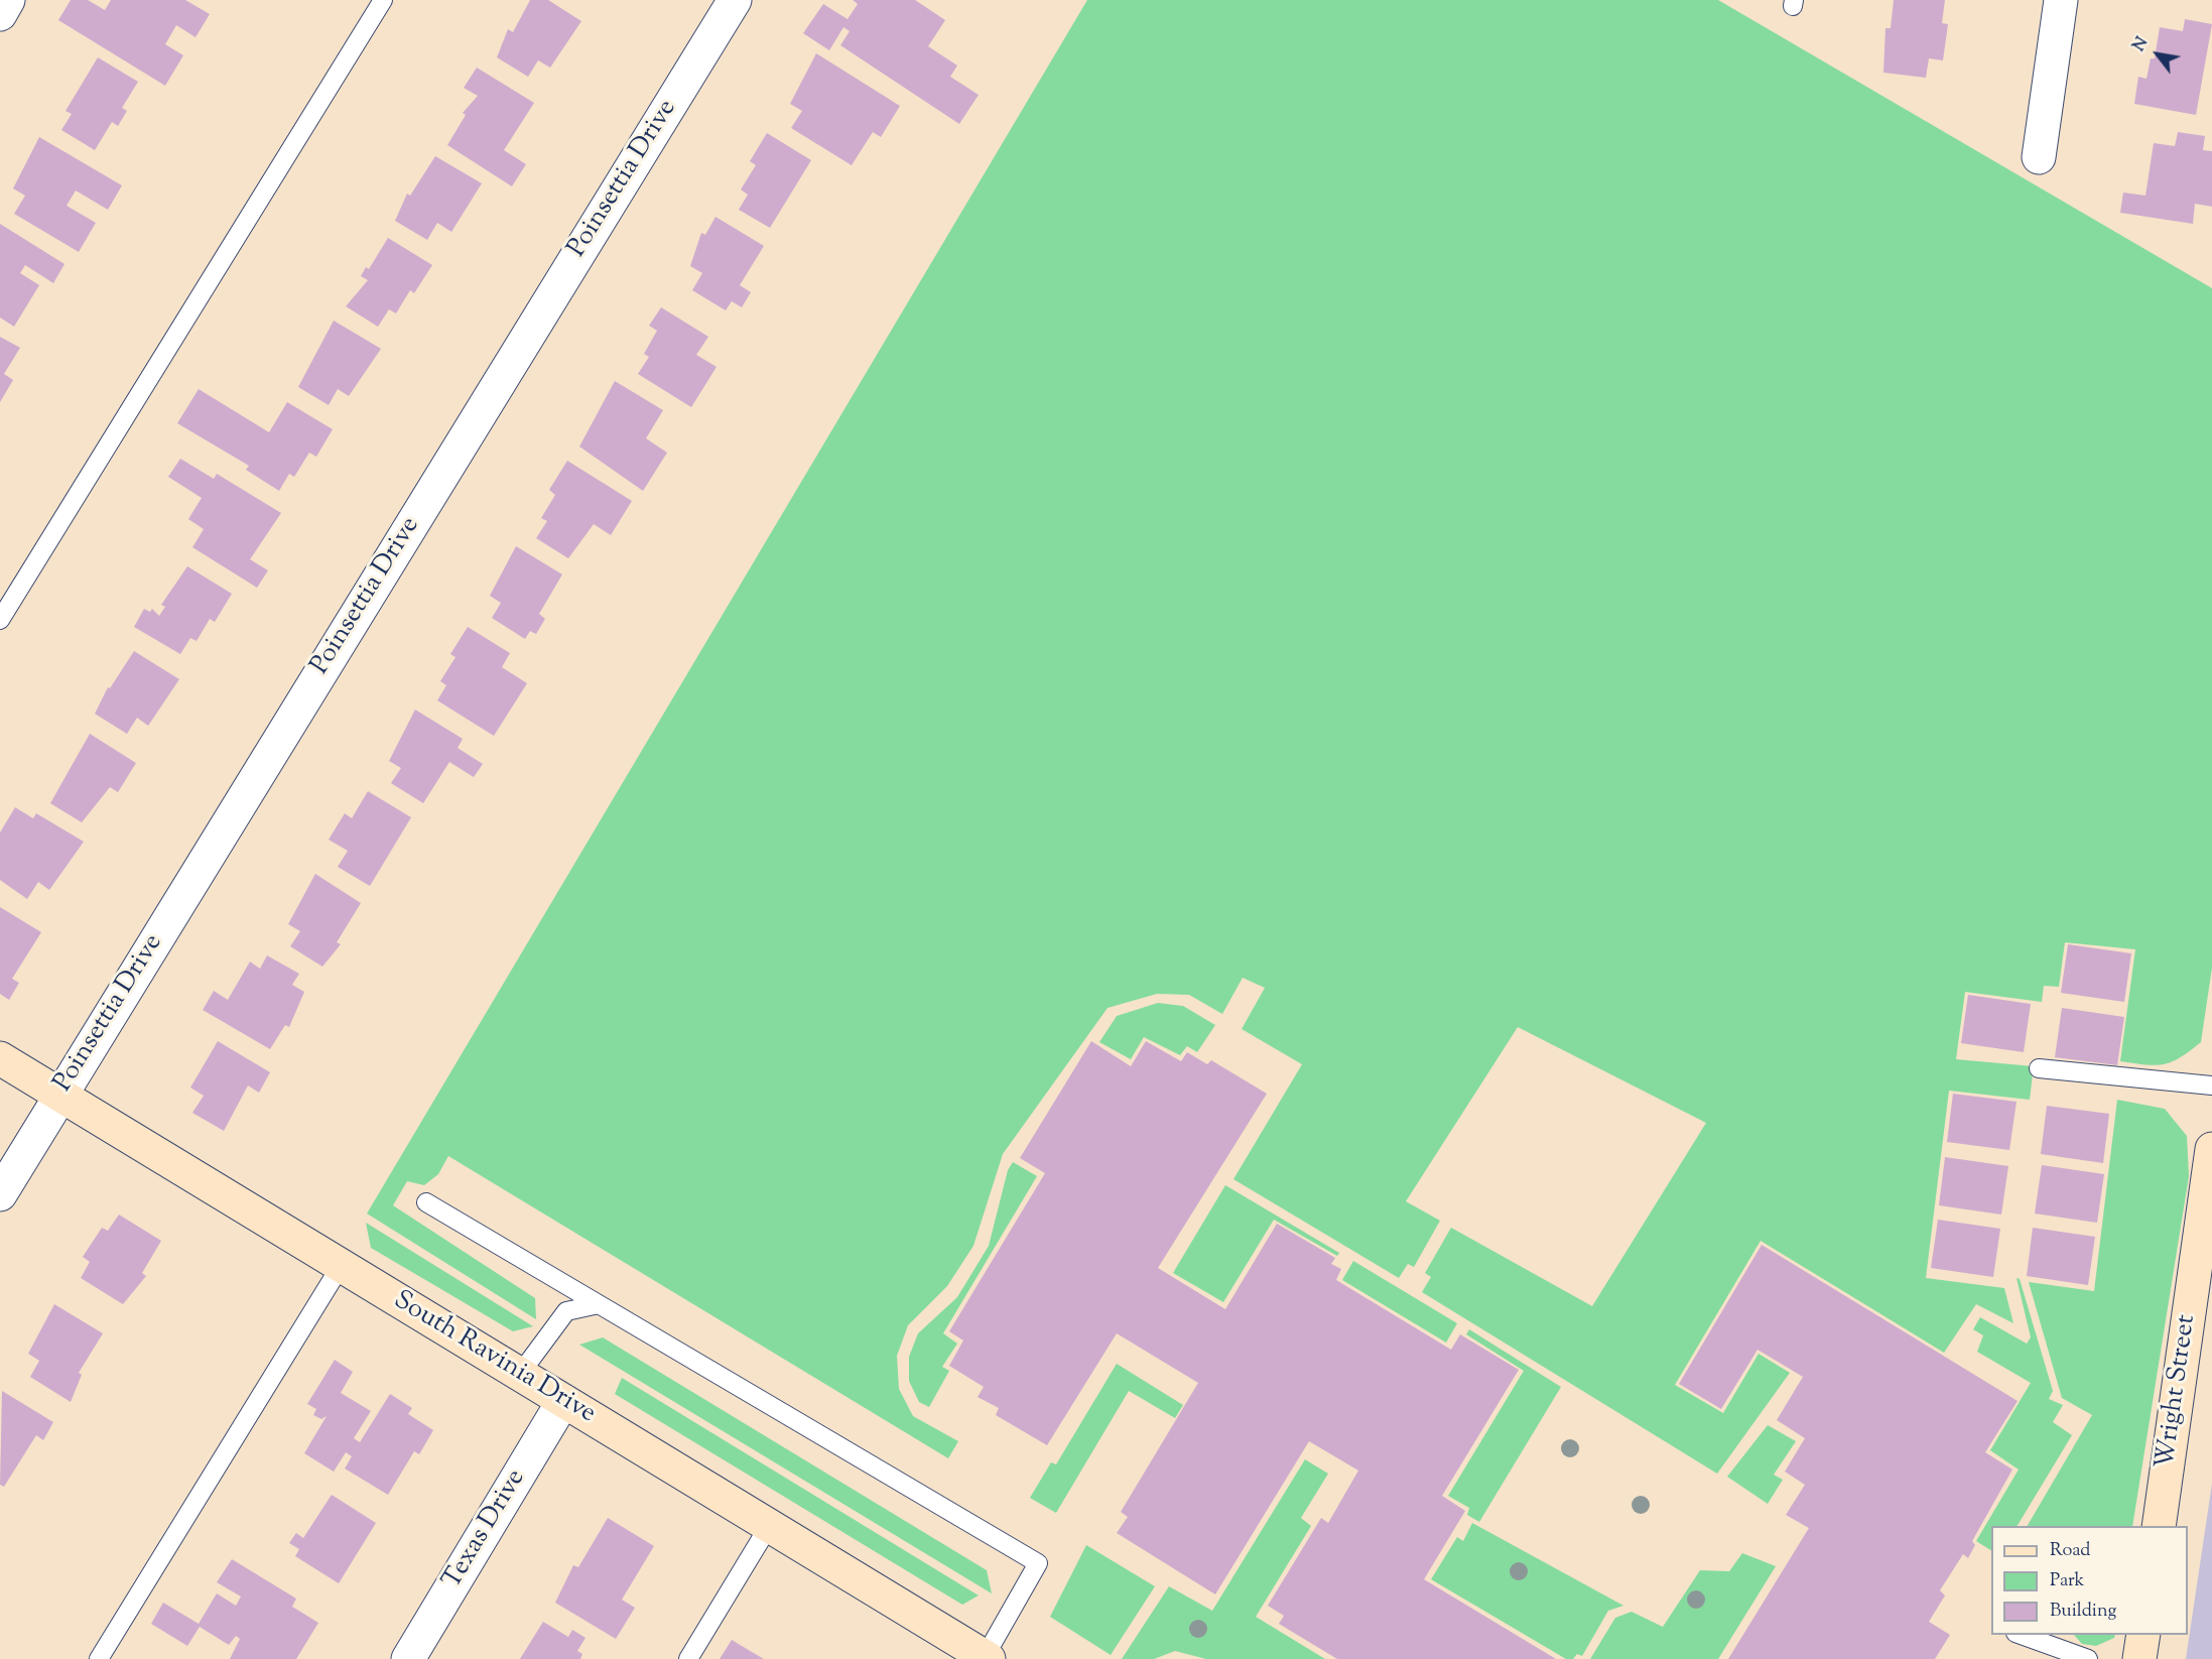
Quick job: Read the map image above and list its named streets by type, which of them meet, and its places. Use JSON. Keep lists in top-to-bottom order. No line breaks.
{"streets":{"street":["Poinsettia Drive","South Ravinia Drive","Wright Street","Texas Drive"]},"crossings":[["Poinsettia Drive","South Ravinia Drive"],["South Ravinia Drive","Texas Drive"]],"legend":["Road","Park","Building"],"north":"top left"}
